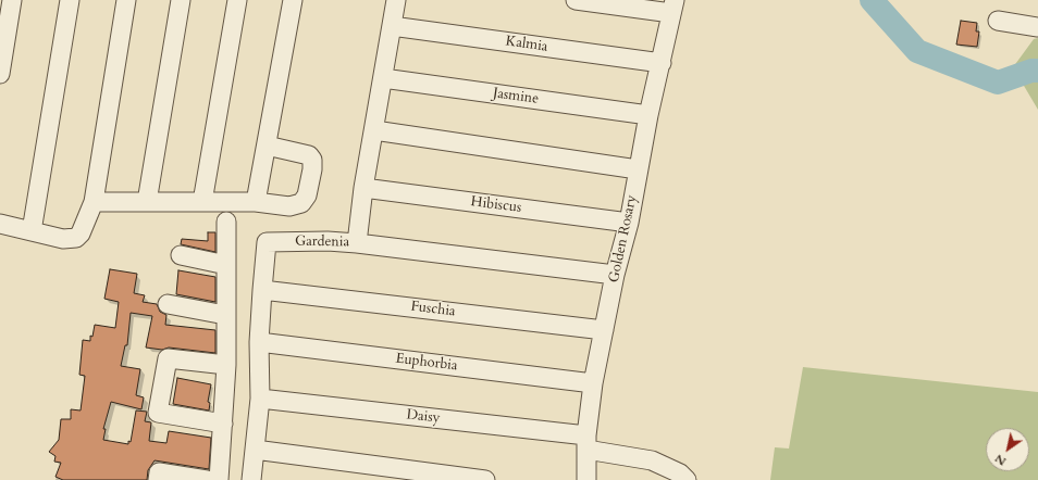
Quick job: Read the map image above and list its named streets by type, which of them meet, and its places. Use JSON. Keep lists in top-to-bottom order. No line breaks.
{"streets":{"street":["Kalmia","Jasmine","Hibiscus","Golden Rosary","Gardenia","Fuschia","Euphorbia","Daisy"]},"crossings":[["Kalmia","Golden Rosary"],["Jasmine","Golden Rosary"],["Hibiscus","Golden Rosary"],["Golden Rosary","Gardenia"],["Golden Rosary","Fuschia"],["Golden Rosary","Euphorbia"],["Golden Rosary","Daisy"],["Gardenia","Fuschia"],["Gardenia","Euphorbia"],["Gardenia","Daisy"]],"north":"bottom left"}
